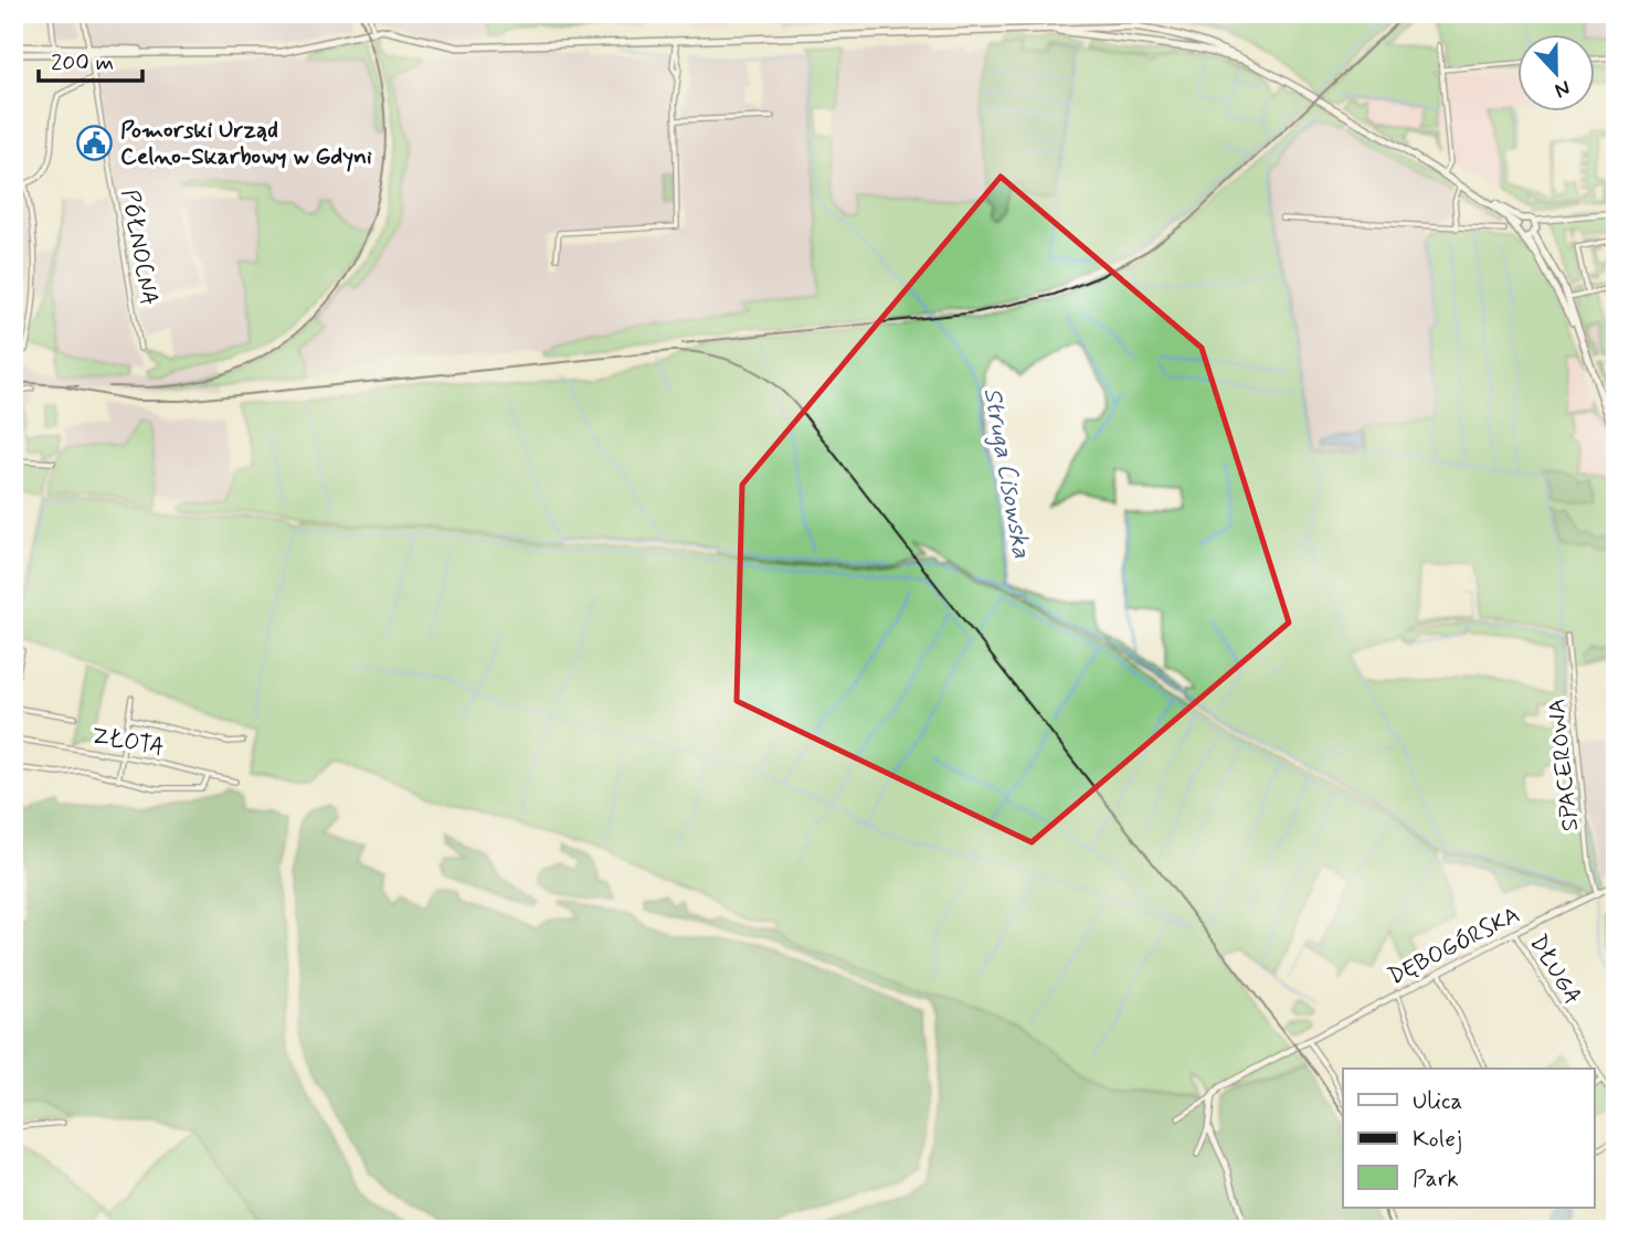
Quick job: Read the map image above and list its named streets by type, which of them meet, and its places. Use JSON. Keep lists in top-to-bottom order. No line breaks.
{"streets":{"street":["PÓŁNOCNA","ZŁOTA","SPACEROWA","DĘBOGÓRSKA","DŁUGA"]},"crossings":[["SPACEROWA","DĘBOGÓRSKA"],["DĘBOGÓRSKA","DŁUGA"]],"water":["Struga Cisowska"],"places":{"public building":["Pomorski Urząd Celno-Skarbowy w Gdyni"]},"legend":["Ulica","Kolej","Park"],"scale_bar":"200 m","north":"bottom"}
